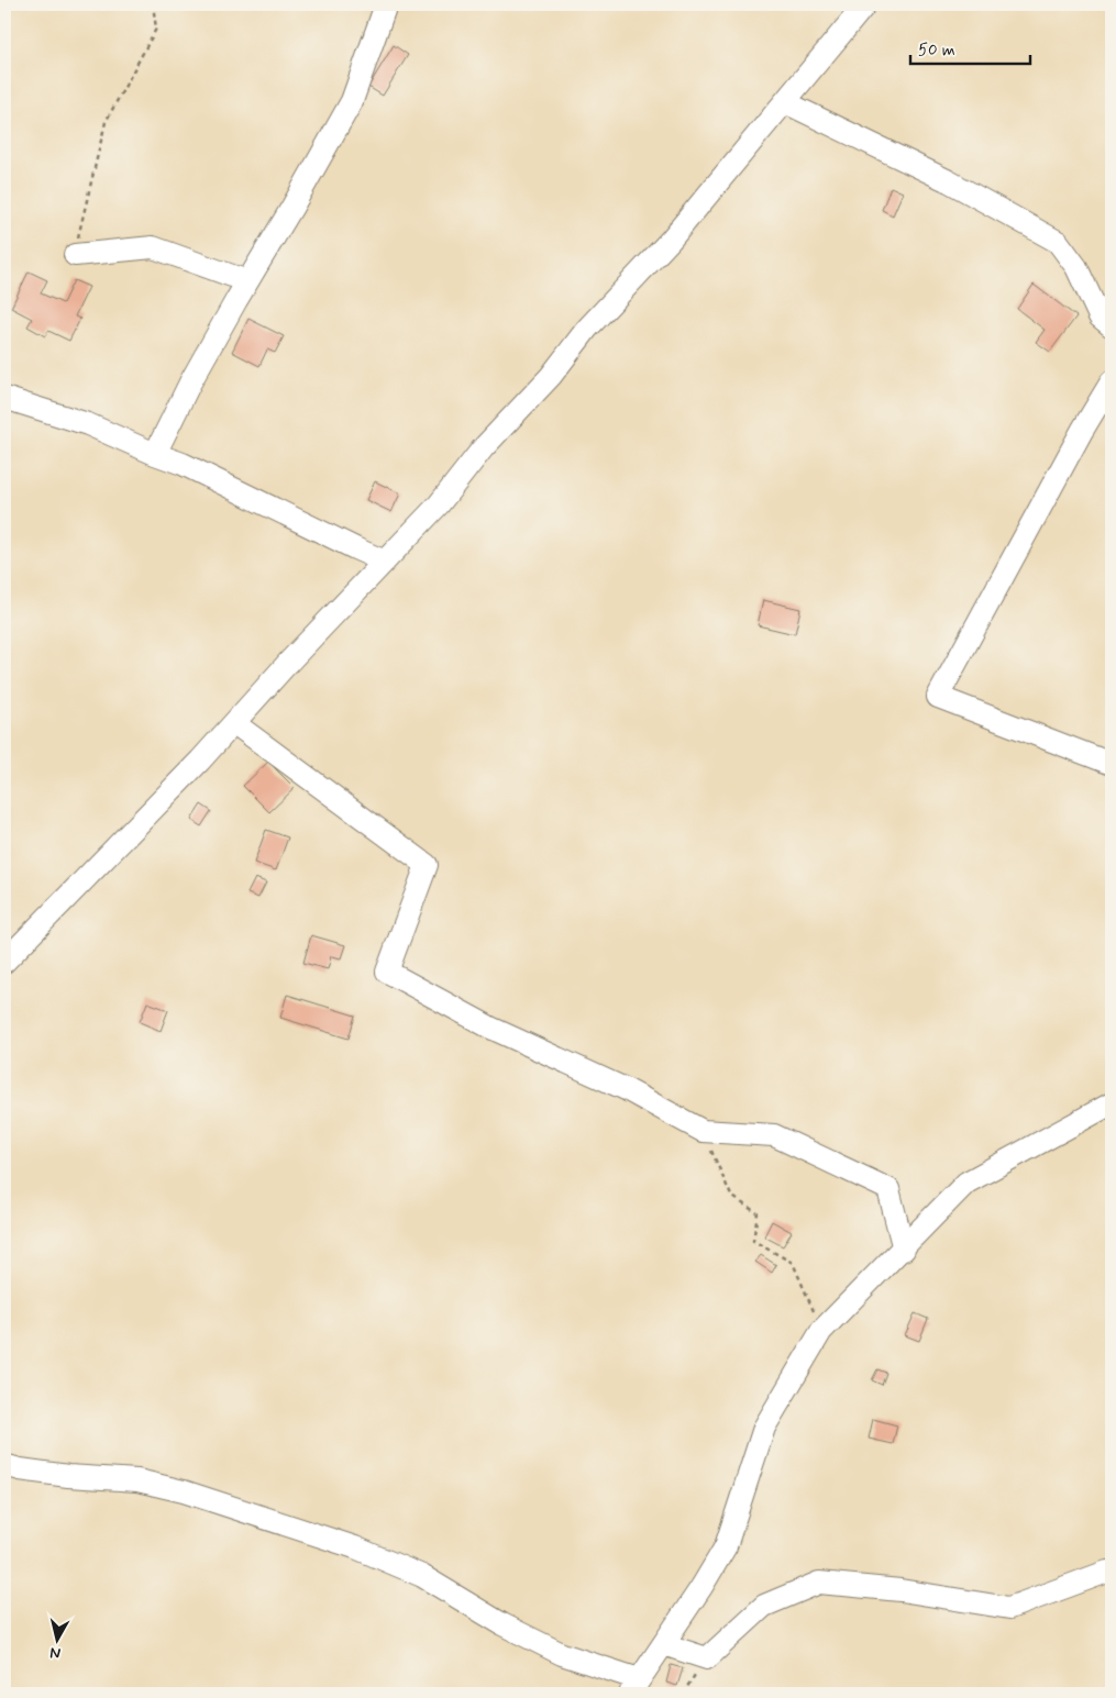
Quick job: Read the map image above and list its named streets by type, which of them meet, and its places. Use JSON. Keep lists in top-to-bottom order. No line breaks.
{"scale_bar":"50 m","north":"bottom"}
